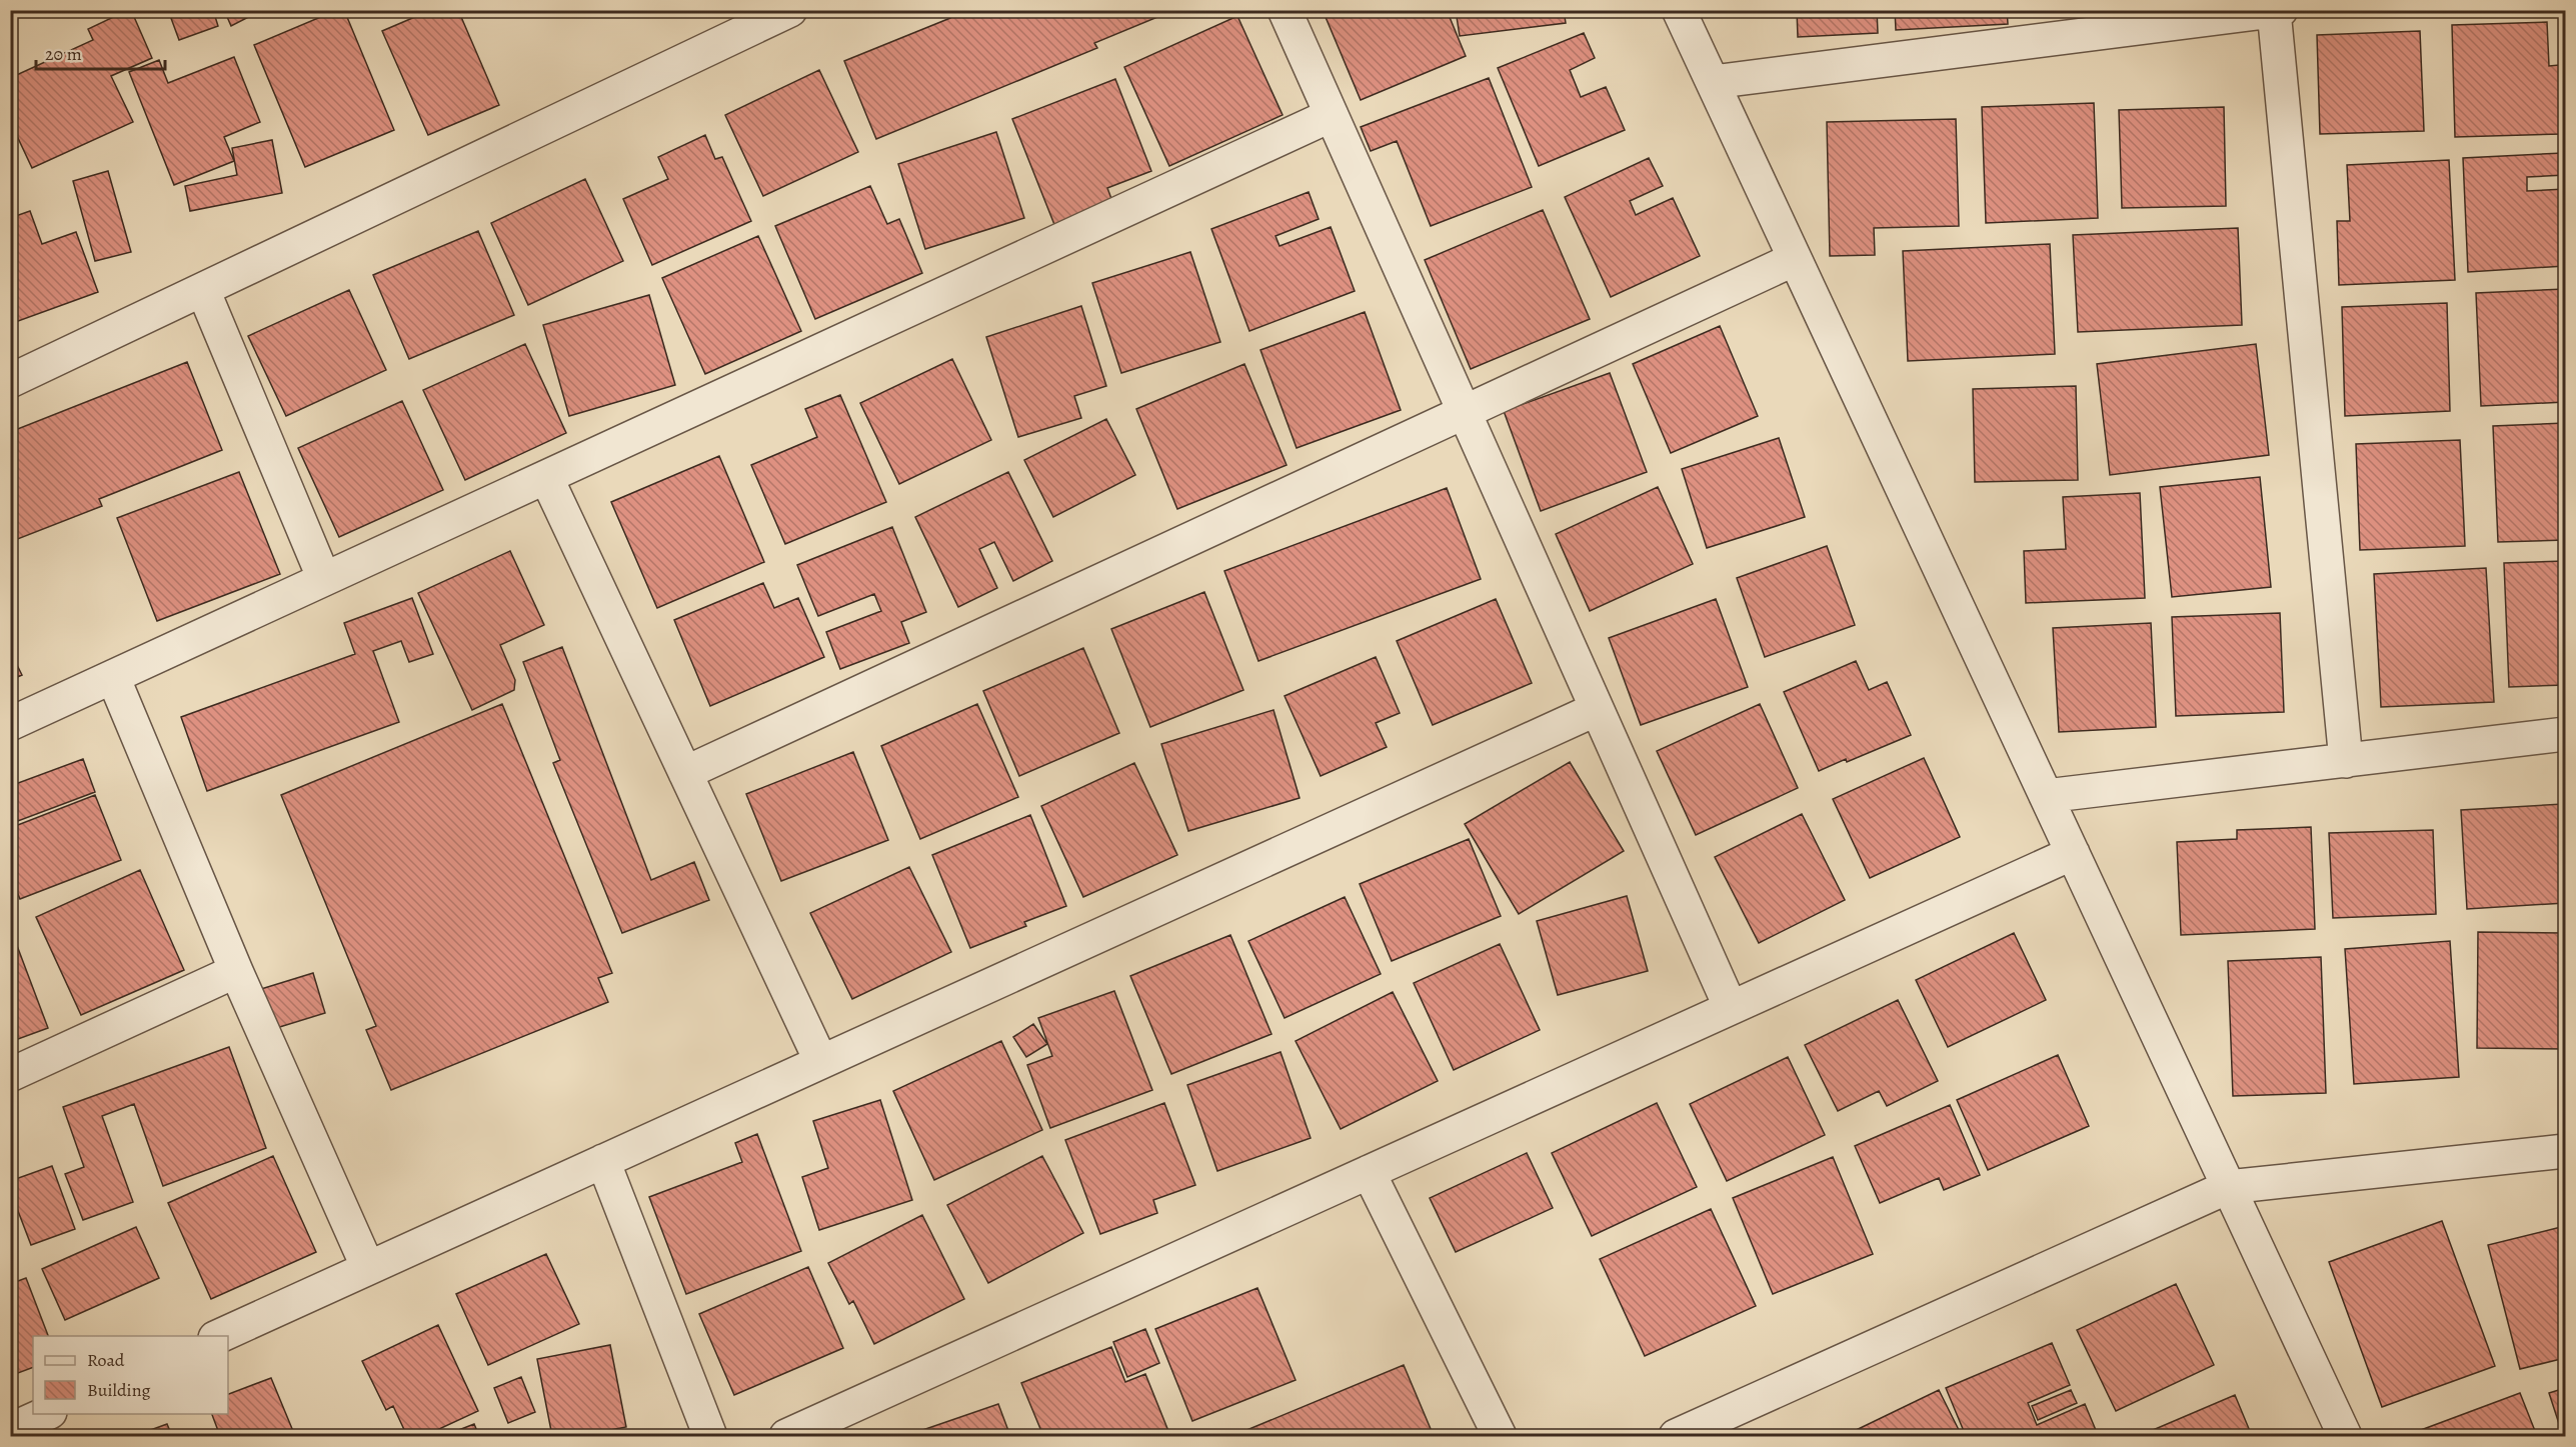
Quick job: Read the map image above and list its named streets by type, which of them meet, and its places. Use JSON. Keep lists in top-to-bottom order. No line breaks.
{"legend":["Road","Building"],"scale_bar":"20 m"}
